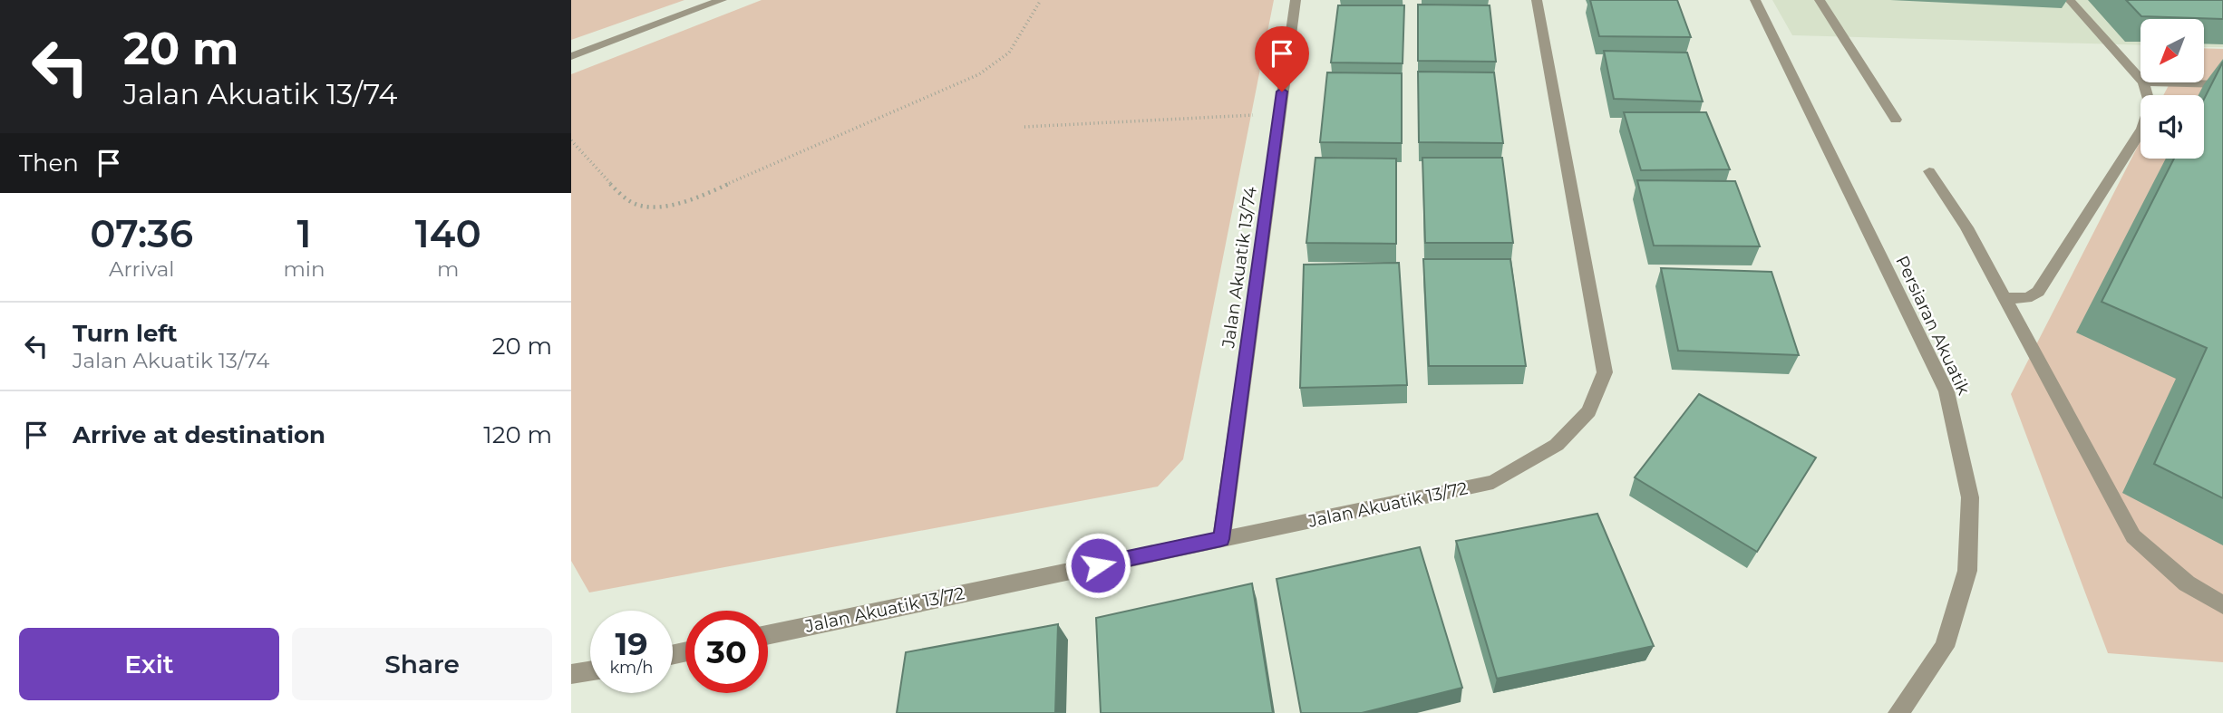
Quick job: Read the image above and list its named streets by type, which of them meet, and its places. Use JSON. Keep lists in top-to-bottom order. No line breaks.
{"streets":{"street":["Jalan Akuatik 13/74","Persiaran Akuatik","Jalan Akuatik 13/72"]},"crossings":[["Jalan Akuatik 13/74","Jalan Akuatik 13/72"]],"north":"bottom left","page":{"turn":["20 m","Jalan Akuatik 13/74"],"then":"Then","eta":["07:36","Arrival","1","min","140","m"],"list":[{"name":"Turn left","note":"Jalan Akuatik 13/74","value":"20 m"},{"name":"Arrive at destination","value":"120 m"}],"speed":"19 km/h","limit":"30","buttons":["Exit","Share"]}}
